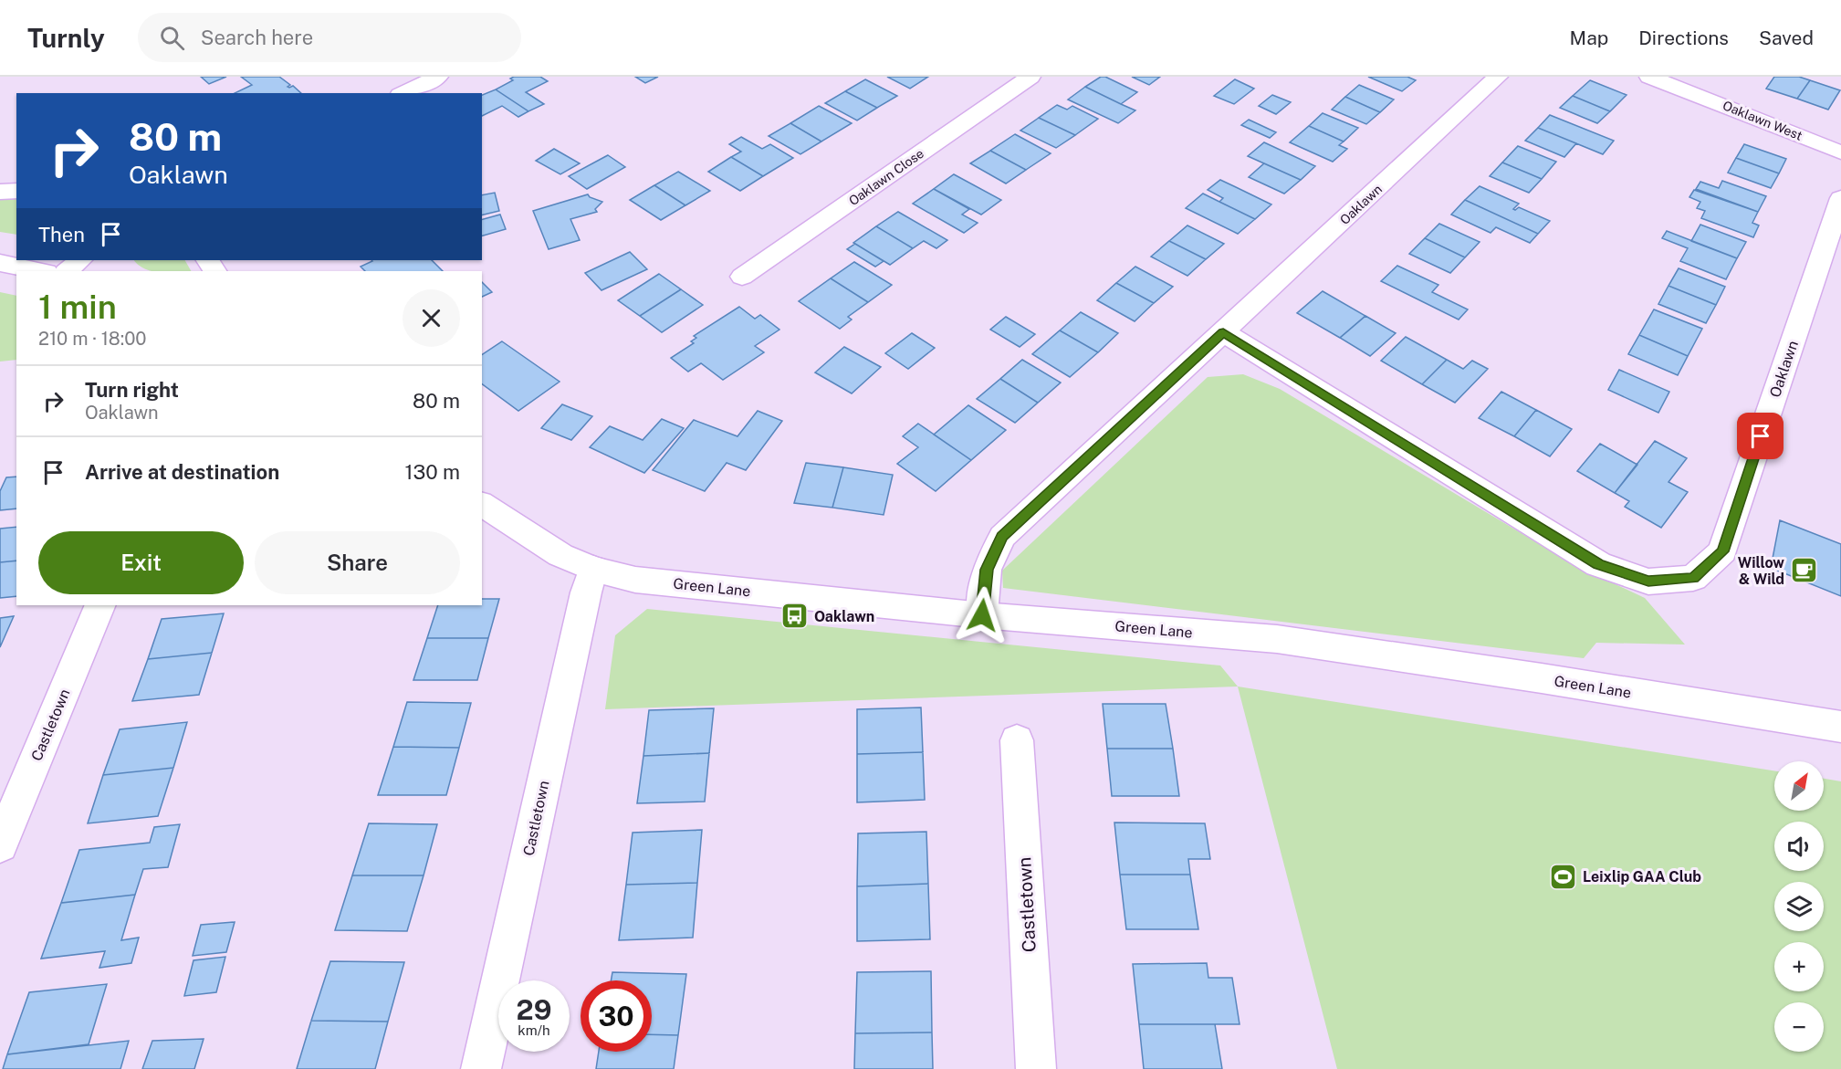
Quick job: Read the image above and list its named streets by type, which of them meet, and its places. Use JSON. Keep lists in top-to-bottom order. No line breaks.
{"streets":{"street":["Oaklawn West","Oaklawn Close","Oaklawn","Green Lane","Castletown"]},"crossings":[["Oaklawn","Green Lane"],["Green Lane","Castletown"]],"places":{"cafe":["Willow & Wild"],"bus stop":["Oaklawn"],"sports":["Leixlip GAA Club"]},"north":"top right","page":{"header":"Turnly","search":"Search here","nav":["Map","Directions","Saved"],"turn":["80 m","Oaklawn"],"then":"Then","heading":["1 min","210 m · 18:00"],"list":[{"name":"Turn right","note":"Oaklawn","value":"80 m"},{"name":"Arrive at destination","value":"130 m"}],"buttons":["Exit","Share"],"map_buttons":["+","−"],"speed":"29 km/h","limit":"30"}}
